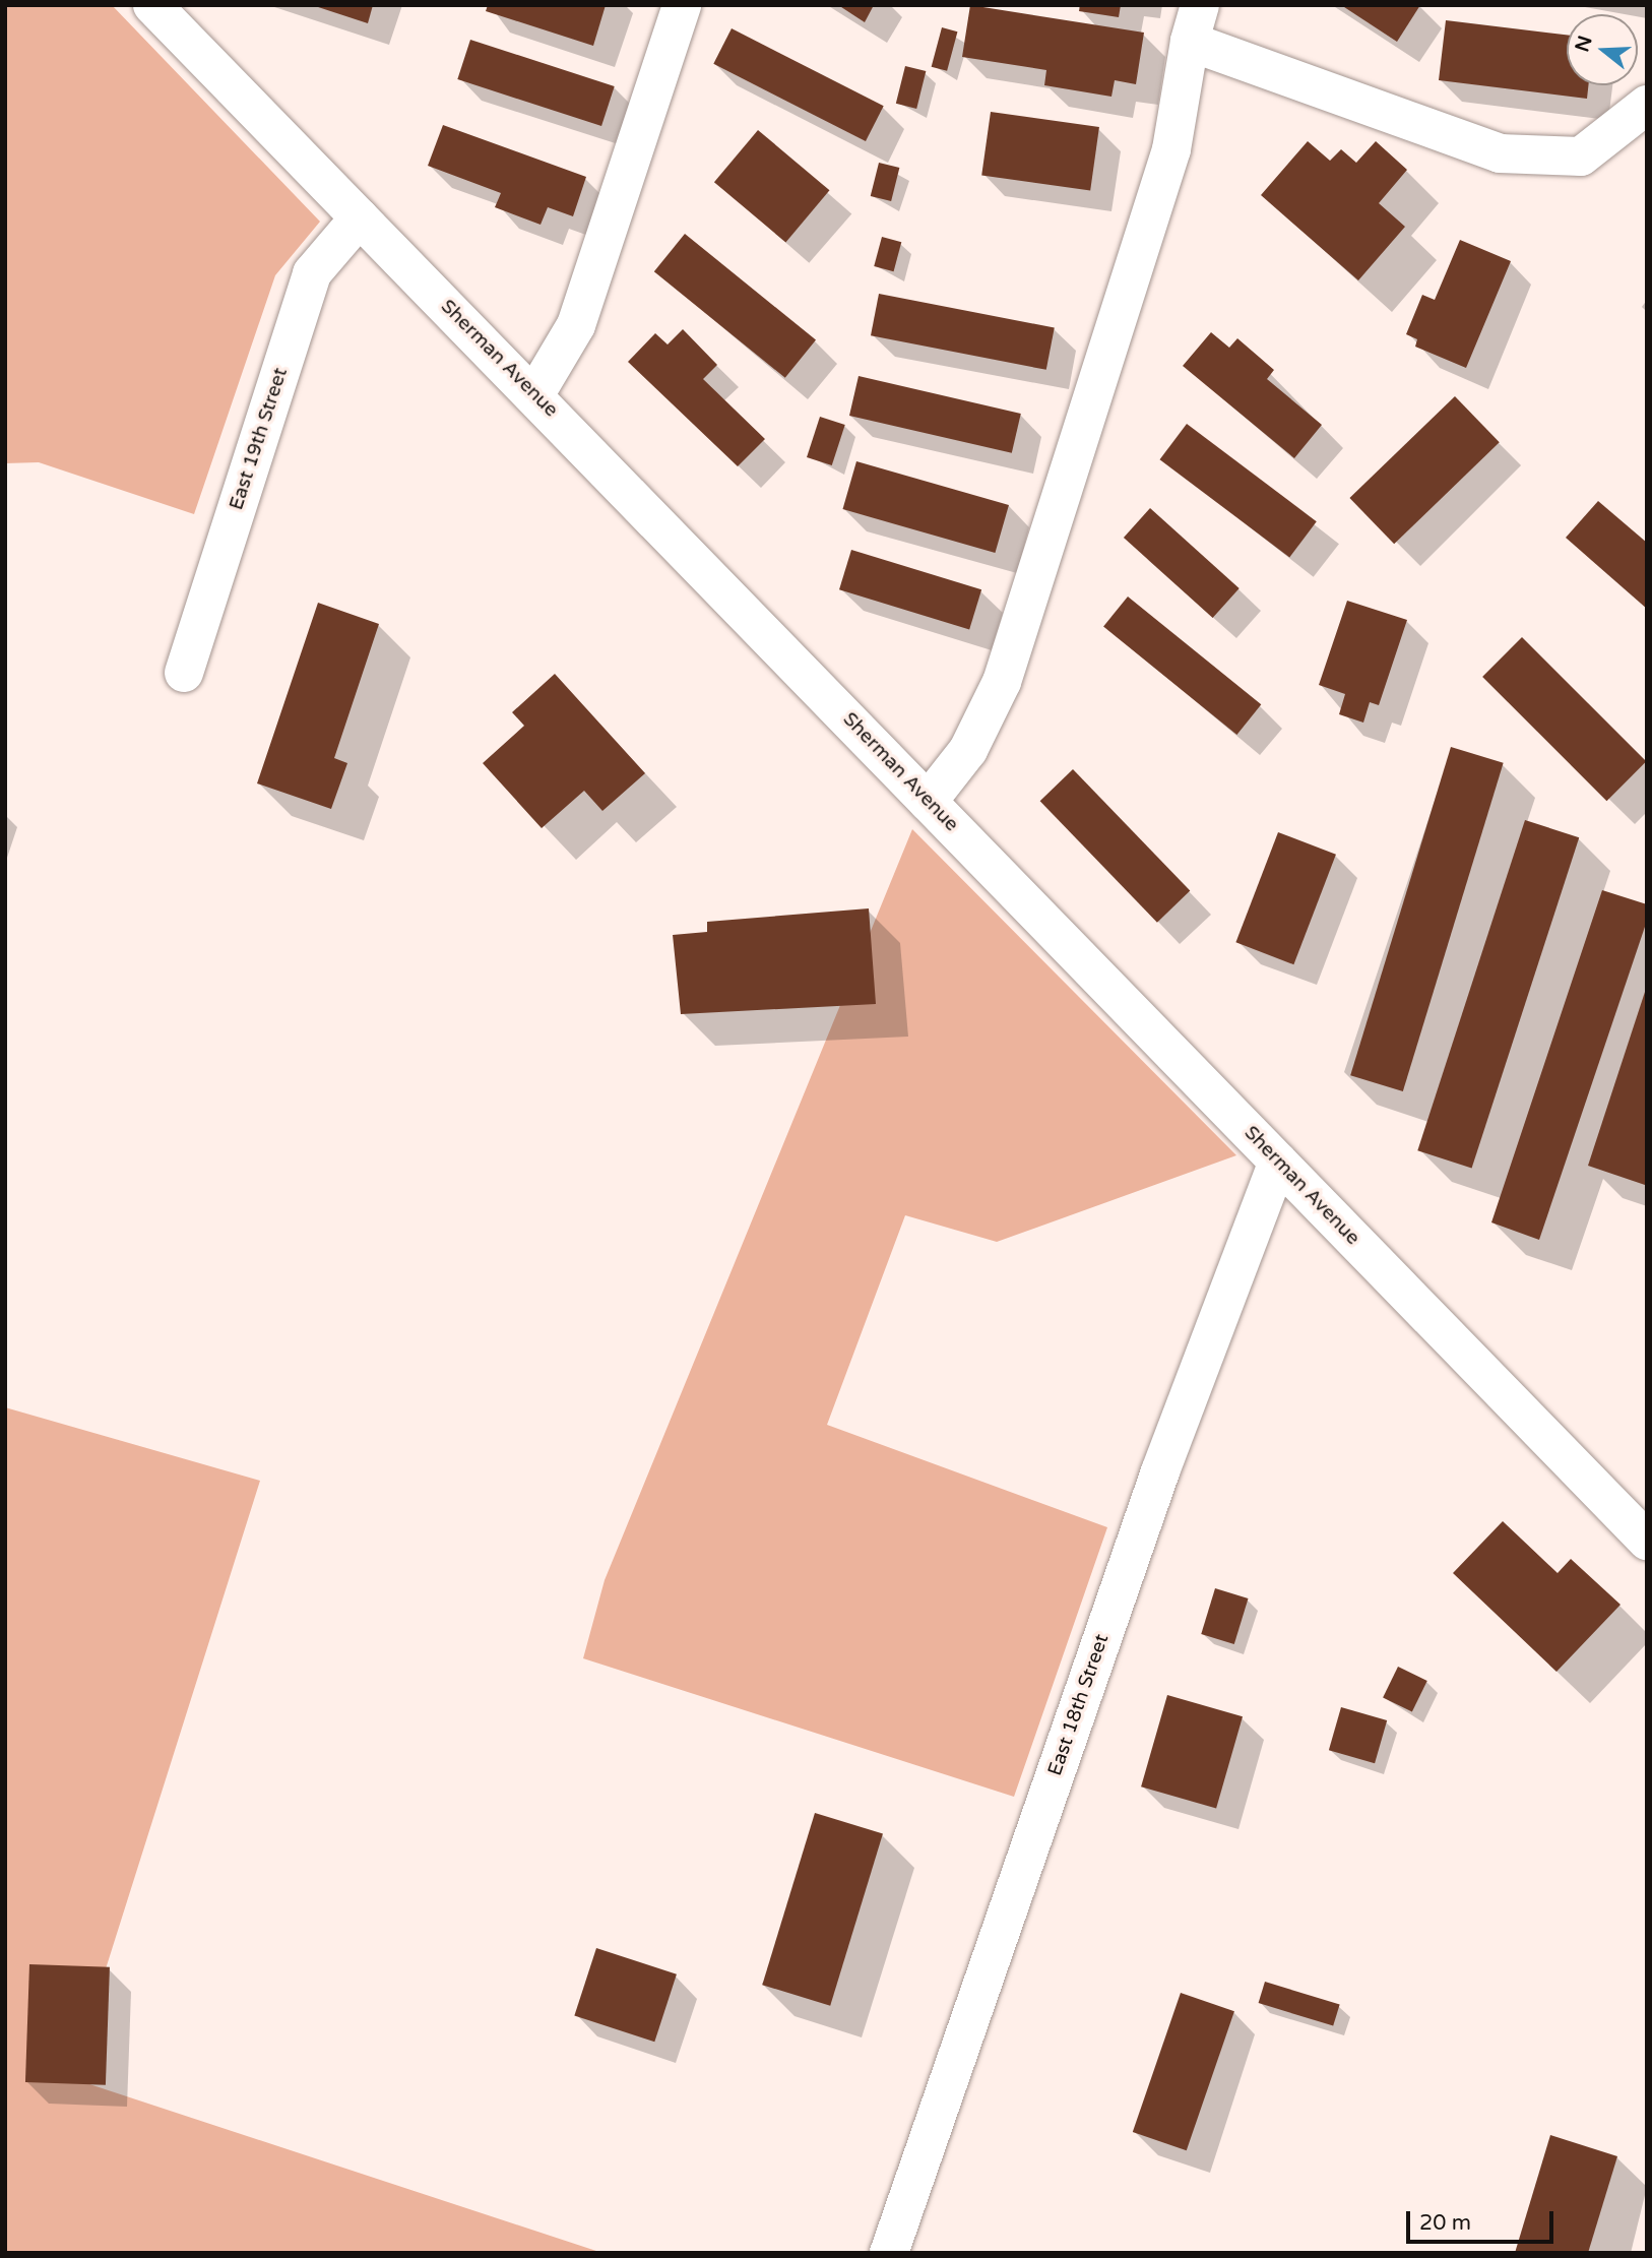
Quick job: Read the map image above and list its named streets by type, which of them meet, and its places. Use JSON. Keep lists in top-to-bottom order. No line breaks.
{"streets":{"street":["Sherman Avenue","East 19th Street","East 18th Street"]},"crossings":[["Sherman Avenue","East 19th Street"],["Sherman Avenue","East 18th Street"]],"scale_bar":"20 m","north":"left"}
